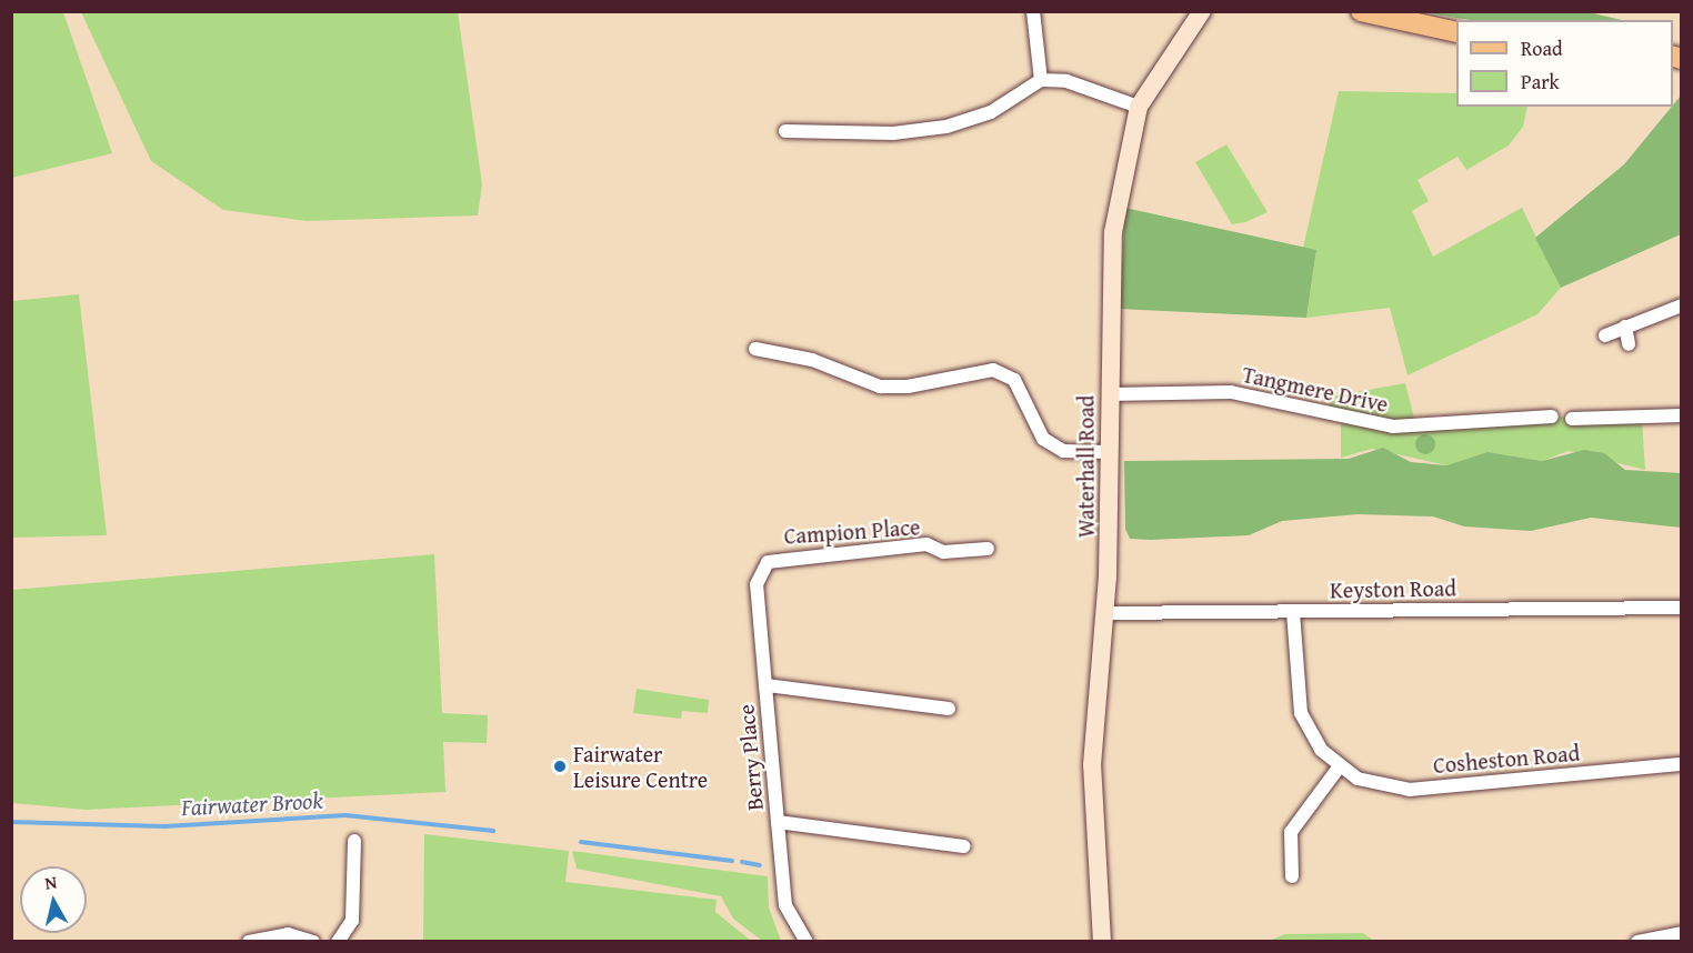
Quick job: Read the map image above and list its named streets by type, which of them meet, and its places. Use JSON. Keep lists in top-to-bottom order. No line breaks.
{"streets":{"street":["Tangmere Drive","Waterhall Road","Campion Place","Keyston Road","Berry Place","Cosheston Road"]},"crossings":[["Tangmere Drive","Waterhall Road"],["Waterhall Road","Keyston Road"],["Campion Place","Berry Place"]],"water":["Fairwater Brook"],"places":["Fairwater Leisure Centre"],"legend":["Road","Park"],"north":"top"}
